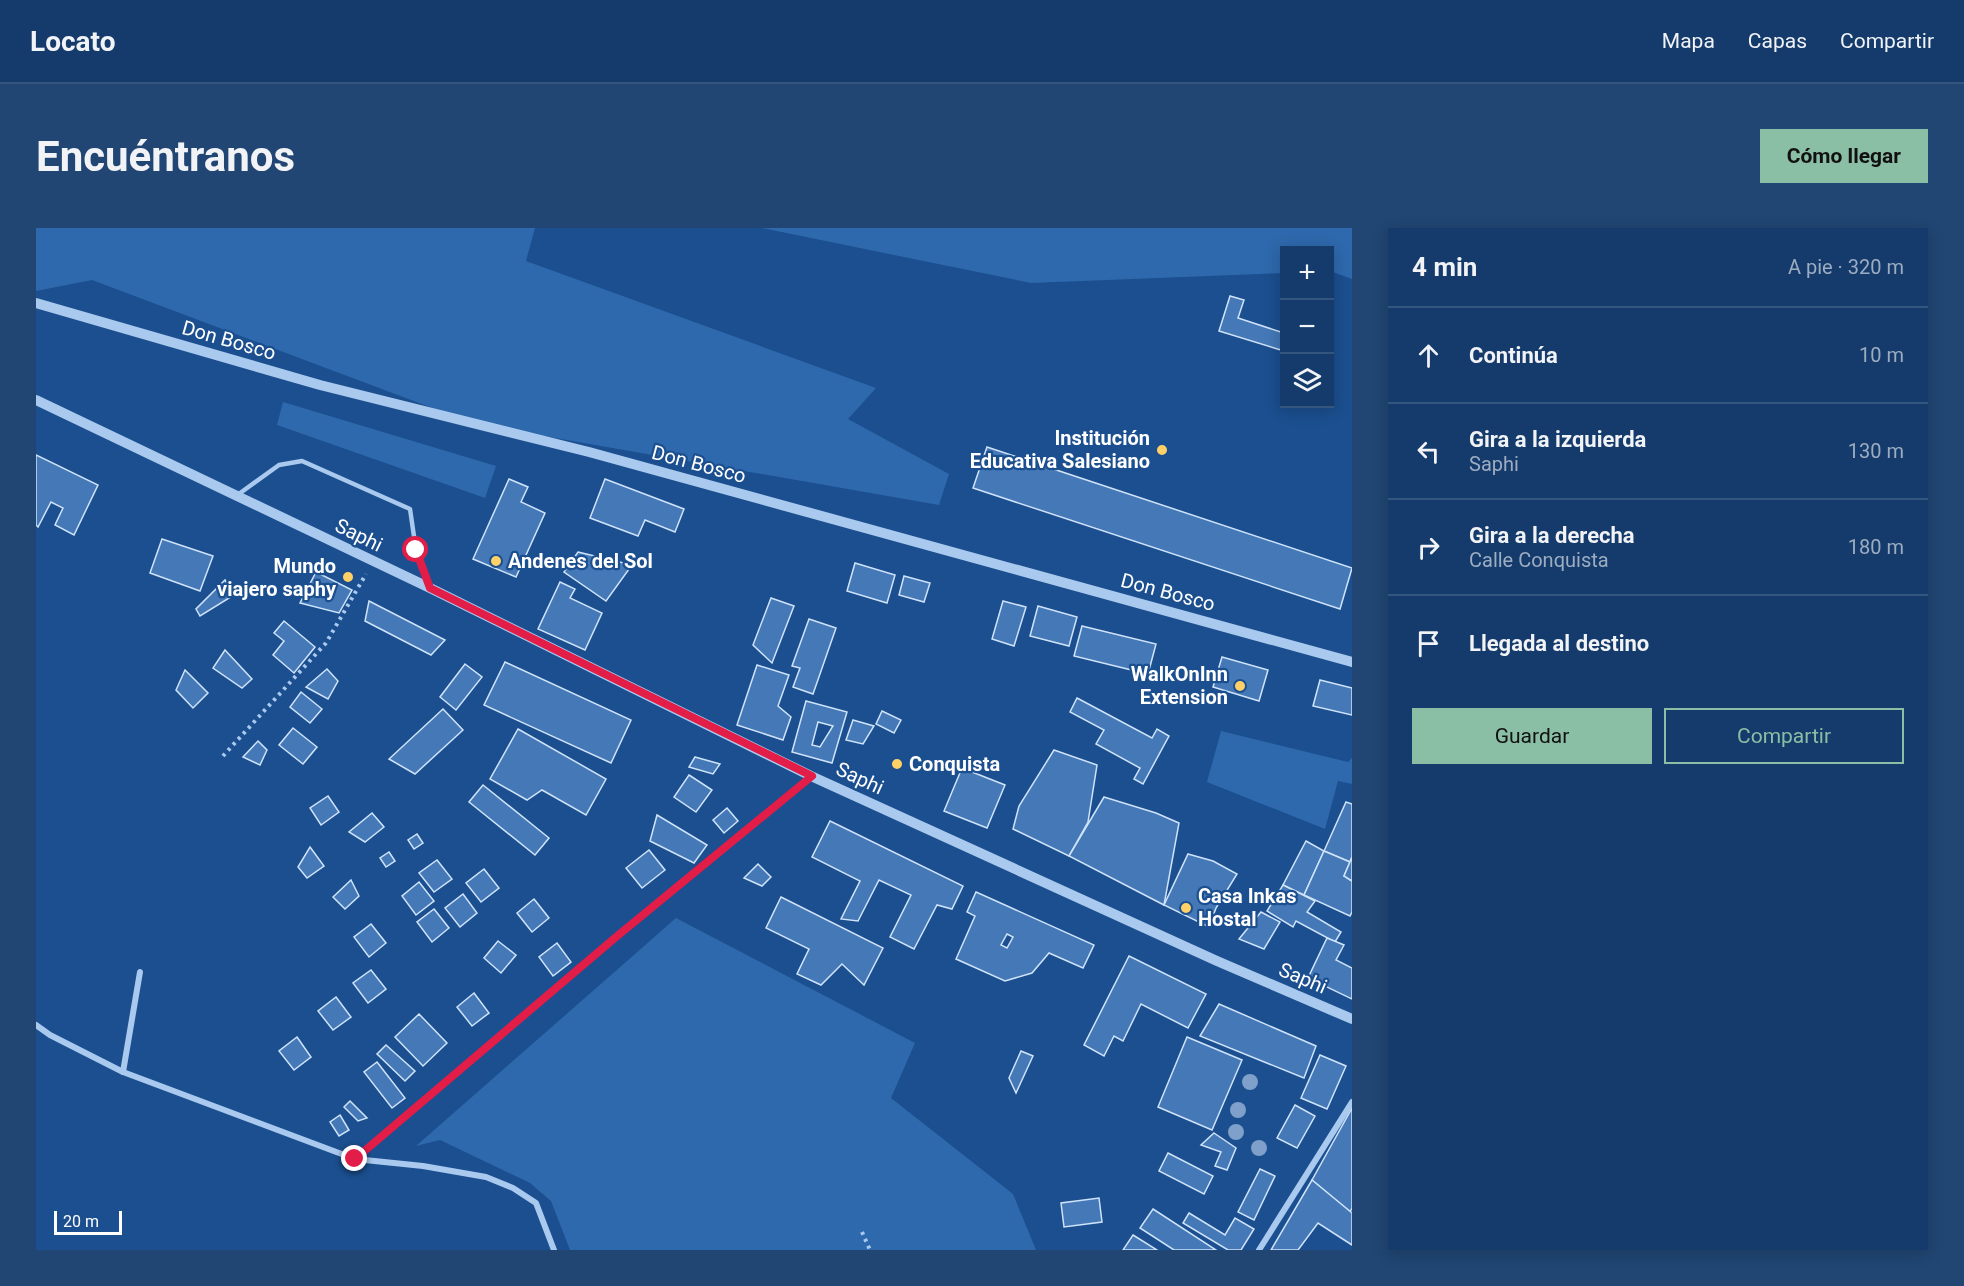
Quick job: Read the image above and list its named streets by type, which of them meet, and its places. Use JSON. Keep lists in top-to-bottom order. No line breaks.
{"streets":{"street":["Don Bosco","Saphi"]},"places":["Institución Educativa Salesiano","Andenes del Sol","Mundo viajero saphy","WalkOnInn Extension","Conquista","Casa Inkas Hostal"],"scale_bar":"20 m","page":{"header":"Locato","nav":["Mapa","Capas","Compartir"],"buttons":["Cómo llegar",["Guardar","Compartir"]],"title":"Encuéntranos","heading":["4 min","A pie · 320 m"],"map_buttons":["+","−"],"list":[["Continúa","10 m"],["Gira a la izquierda","Saphi","130 m"],["Gira a la derecha","Calle Conquista","180 m"],"Llegada al destino"],"scale":"20 m"}}
